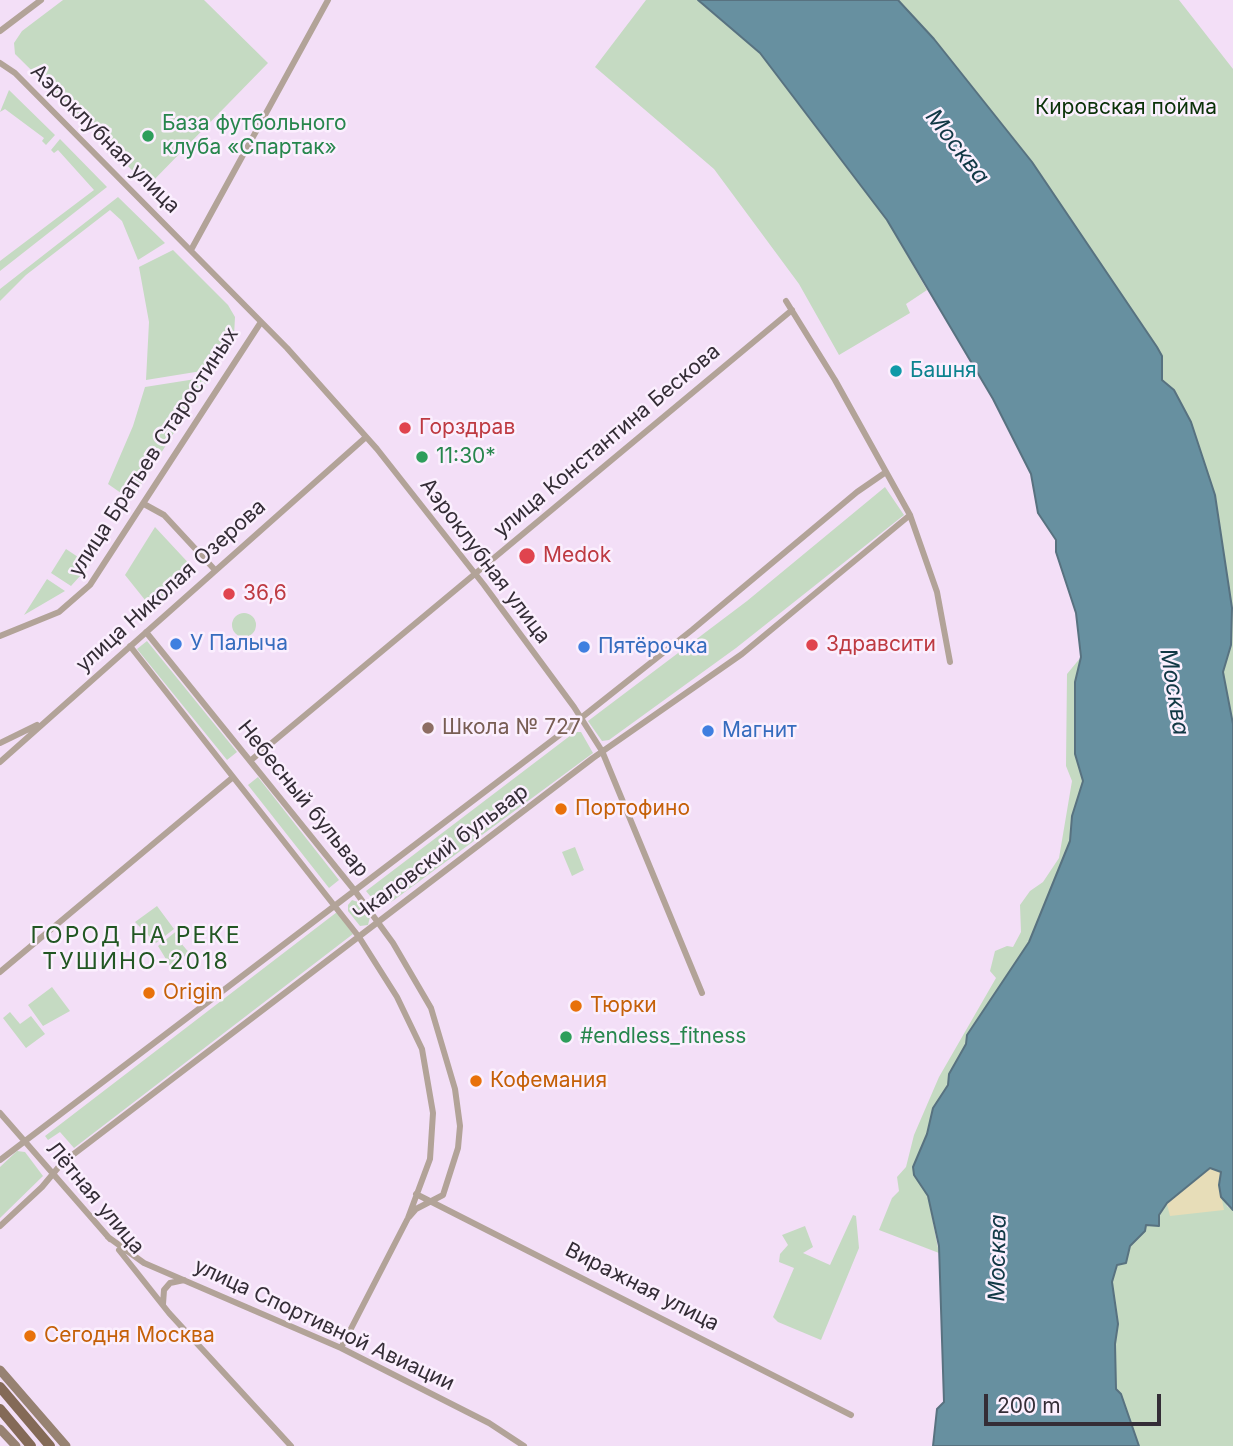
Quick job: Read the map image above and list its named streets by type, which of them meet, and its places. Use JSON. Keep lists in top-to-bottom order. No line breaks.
{"streets":{"street":["Аэроклубная улица","улица Константина Бескова","улица Братьев Старостиных","улица Николая Озерова","Небесный бульвар","Чкаловский бульвар","Лётная улица","Виражная улица","улица Спортивной Авиации"]},"crossings":[["Аэроклубная улица","улица Константина Бескова"],["Аэроклубная улица","улица Братьев Старостиных"],["Аэроклубная улица","улица Николая Озерова"],["Аэроклубная улица","Чкаловский бульвар"],["улица Константина Бескова","Небесный бульвар"],["улица Николая Озерова","Небесный бульвар"],["Небесный бульвар","Чкаловский бульвар"],["Небесный бульвар","Виражная улица"],["Небесный бульвар","улица Спортивной Авиации"],["Чкаловский бульвар","Лётная улица"],["Лётная улица","улица Спортивной Авиации"]],"districts":["ГОРОД НА РЕКЕ ТУШИНО-2018"],"water":["Москва"],"parks":["Кировская пойма"],"places":["База футбольного клуба «Спартак»","Башня","Горздрав","11:30*","Medok","36,6","У Палыча","Здравсити","Пятёрочка","Школа № 727","Магнит","Портофино","Origin","Тюрки","#endless_fitness","Кофемания","Сегодня Москва"],"scale_bar":"200 m"}
